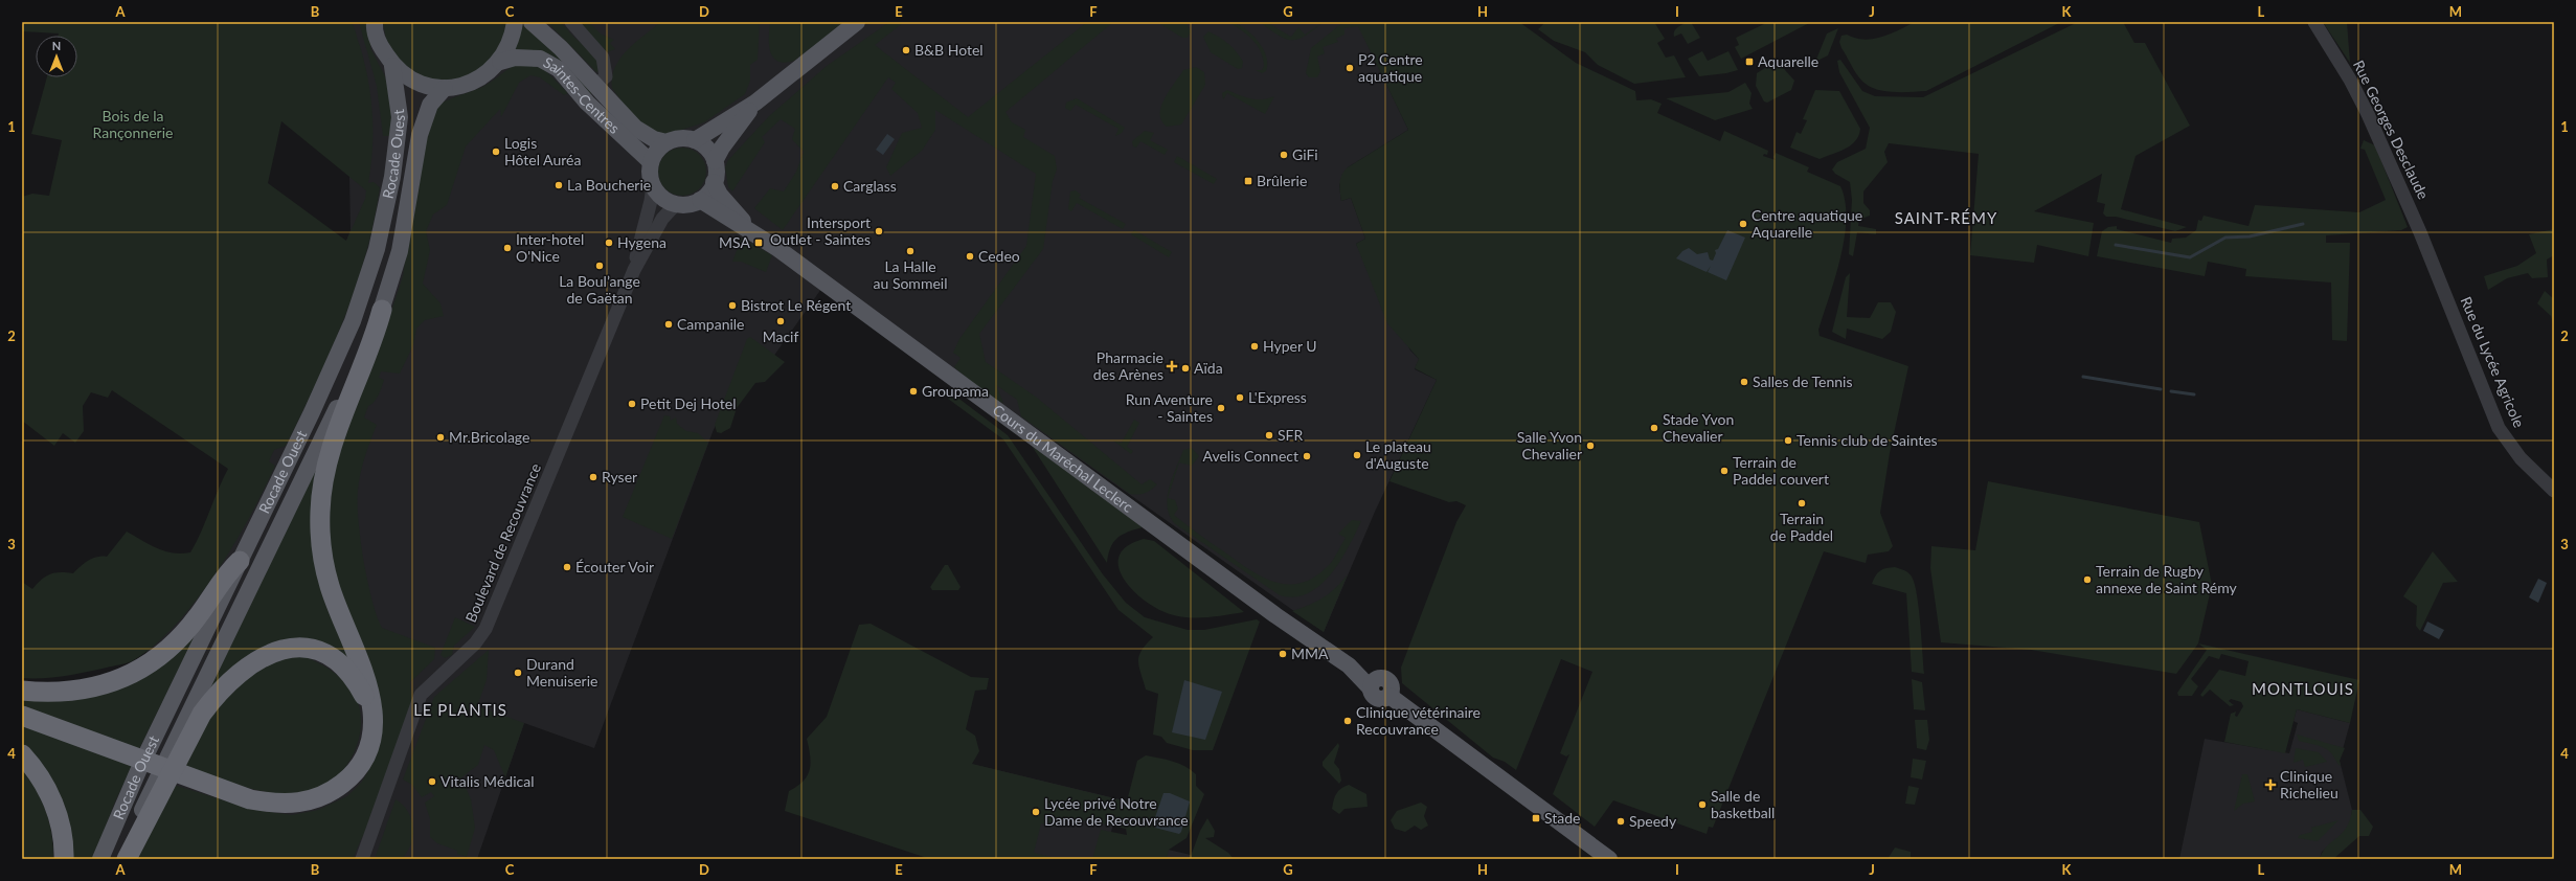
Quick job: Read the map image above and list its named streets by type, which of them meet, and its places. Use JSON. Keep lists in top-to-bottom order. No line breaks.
{"streets":{"main road":["Saintes-Centres","Rocade Ouest","Cours du Maréchal Leclerc"],"street":["Rue Georges Desclaude","Rue du Lycée Agricole","Boulevard de Recouvrance"]},"crossings":[["Saintes-Centres","Cours du Maréchal Leclerc"],["Rue Georges Desclaude","Rue du Lycée Agricole"]],"districts":["SAINT-RÉMY","MONTLOUIS","LE PLANTIS"],"parks":["Bois de la Rançonnerie"],"places":{"other":["B&B Hotel","P2 Centre aquatique","Logis Hôtel Auréa","GiFi","La Boucherie","Carglass","Centre aquatique Aquarelle","Intersport Outlet - Saintes","Hygena","Inter-hotel O'Nice","La Halle au Sommeil","Cedeo","La Boul’ange de Gaëtan","Bistrot Le Régent","Macif","Campanile","Hyper U","Aïda","Salles de Tennis","Groupama","L'Express","Petit Dej Hotel","Run Aventure - Saintes","Stade Yvon Chevalier","SFR","Mr.Bricolage","Tennis club de Saintes","Salle Yvon Chevalier","Le plateau d'Auguste","Avelis Connect","Terrain de Paddel couvert","Ryser","Terrain de Paddel","Écouter Voir","Terrain de Rugby annexe de Saint Rémy","MMA","Durand Menuiserie","Clinique vétérinaire Recouvrance","Vitalis Médical","Salle de basketball","Lycée privé Notre Dame de Recouvrance","Speedy"],"transit":["Aquarelle","Brûlerie","MSA","Stade"],"health":["Pharmacie des Arènes","Clinique Richelieu"]},"north":"top","grid":{"columns":["A","B","C","D","E","F","G","H","I","J","K","L","M"],"rows":["1","2","3","4"]}}
